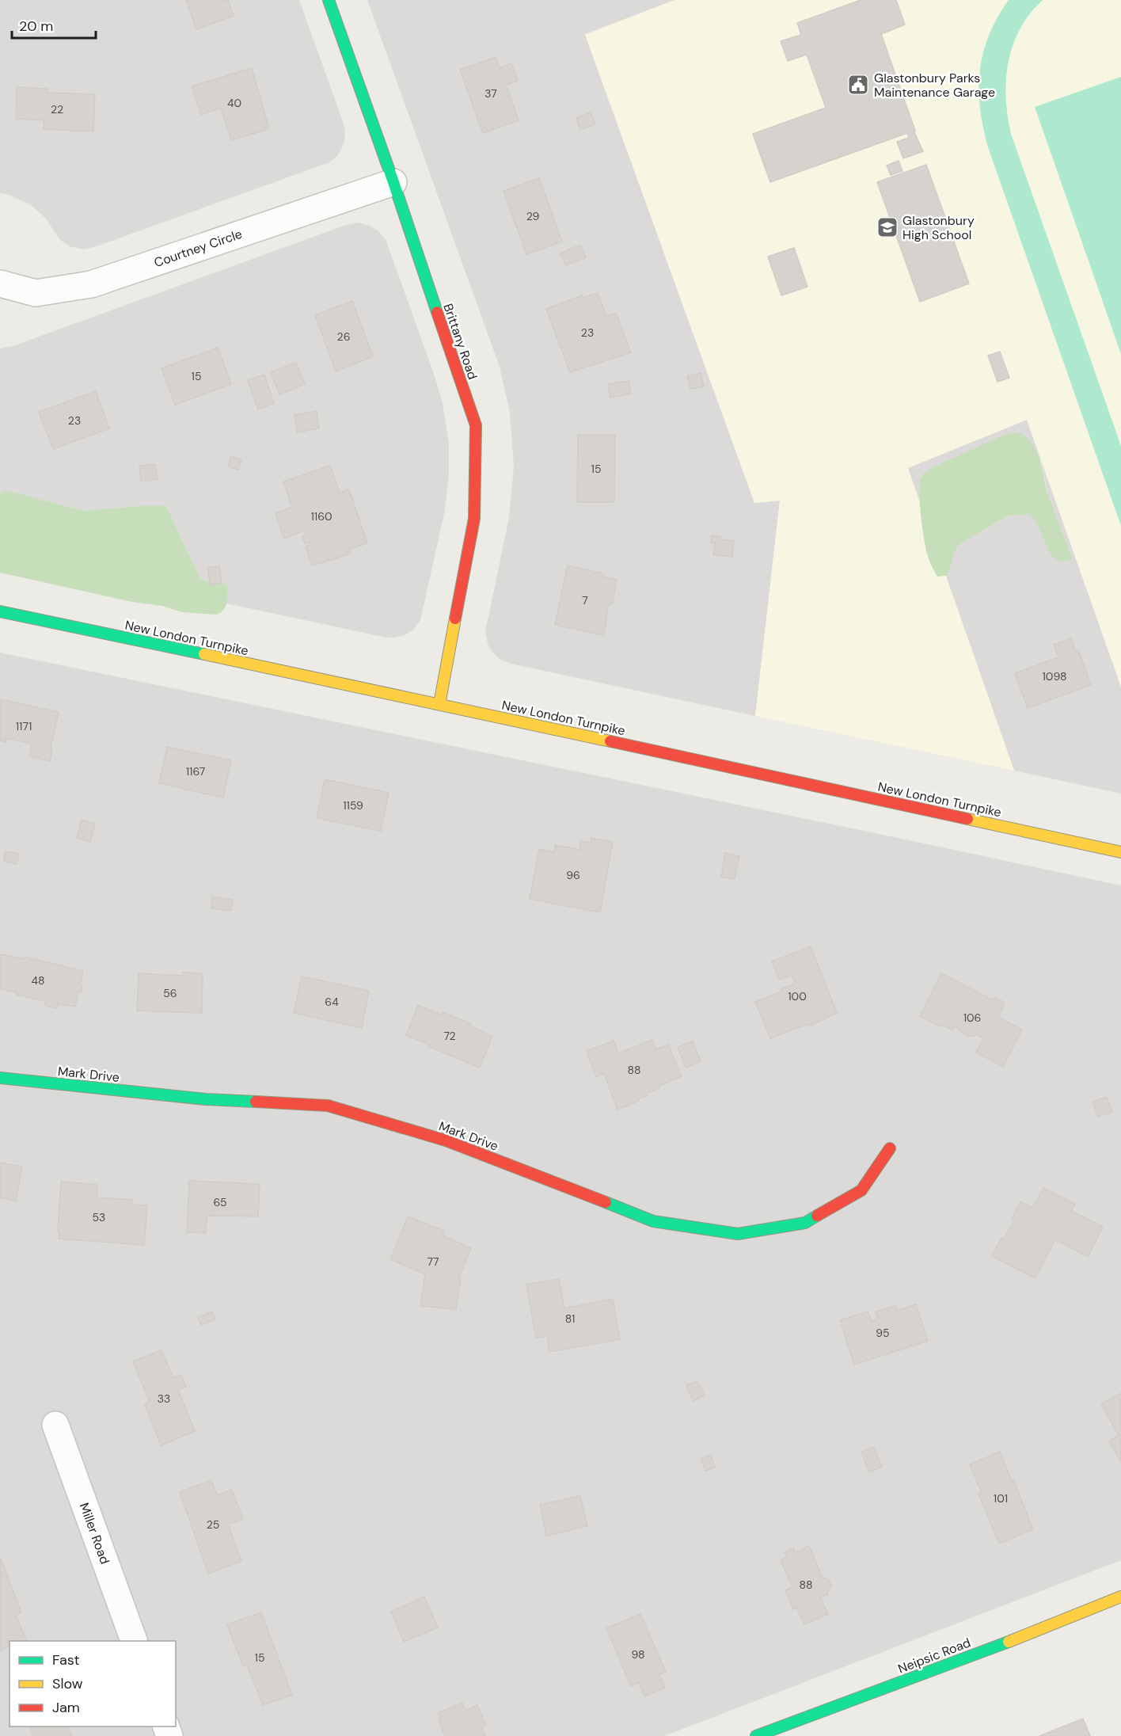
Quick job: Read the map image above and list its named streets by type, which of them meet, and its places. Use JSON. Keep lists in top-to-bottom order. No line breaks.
{"streets":{"street":["Courtney Circle","Brittany Road","New London Turnpike","Mark Drive","Miller Road","Neipsic Road"]},"crossings":[["Courtney Circle","Brittany Road"],["Brittany Road","New London Turnpike"]],"places":{"public building":["Glastonbury Parks Maintenance Garage"],"school or university":["Glastonbury High School"]},"house_numbers":["37","40","22","29","23","26","15","23","15","1160","7","1098","1171","1167","1159","96","48","56","100","64","106","72","88","65","53","77","81","95","33","101","25","88","98","15"],"legend":["Fast","Slow","Jam"],"scale_bar":"20 m"}
